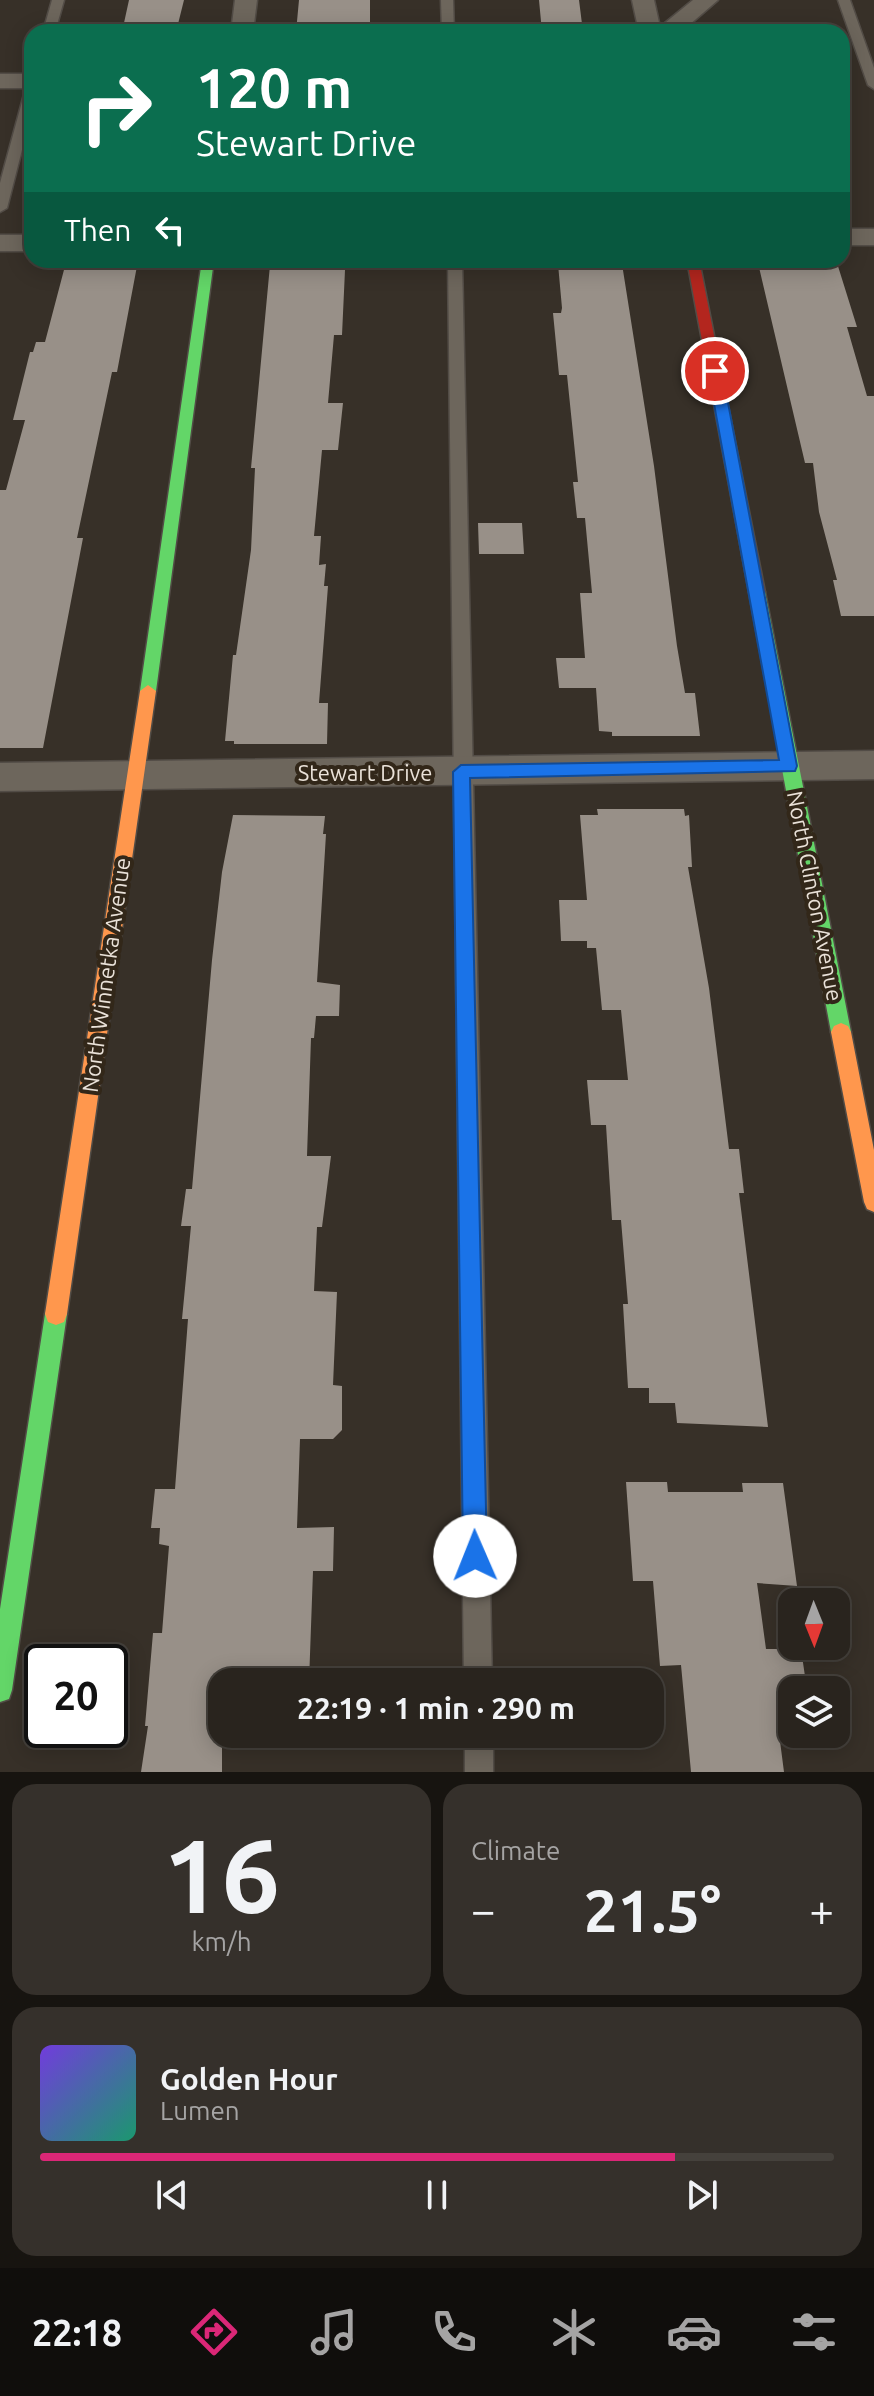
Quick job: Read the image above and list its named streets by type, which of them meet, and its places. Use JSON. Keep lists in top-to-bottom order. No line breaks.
{"streets":{"street":["Stewart Drive","North Clinton Avenue","North Winnetka Avenue"]},"crossings":[["Stewart Drive","North Clinton Avenue"],["Stewart Drive","North Winnetka Avenue"]],"north":"bottom","page":{"turn":["120 m","Stewart Drive"],"then":"Then","limit":"20","trip":"22:19 · 1 min · 290 m","tile":[["16","km/h"],"Climate"],"heat":["−","21.5°","+"],"song":["Golden Hour","Lumen"],"tabs":"22:18"}}
